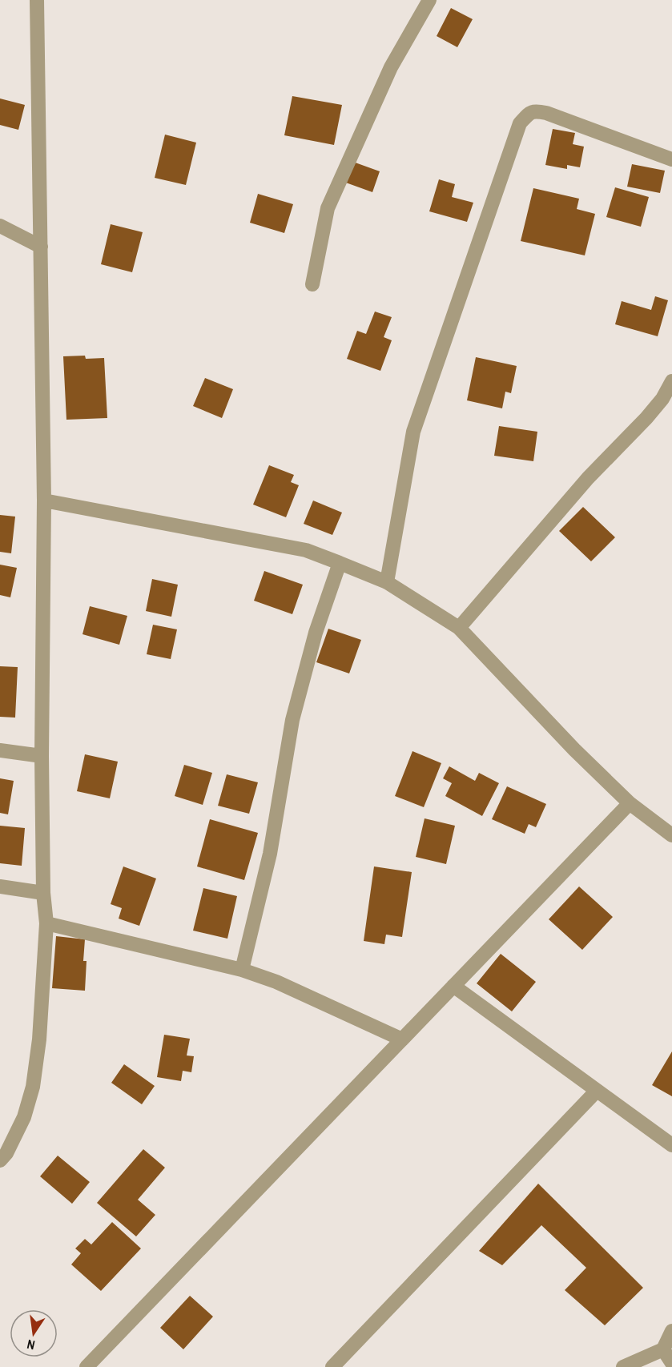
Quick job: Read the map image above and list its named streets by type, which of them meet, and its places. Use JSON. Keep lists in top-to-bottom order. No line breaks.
{"north":"bottom"}
